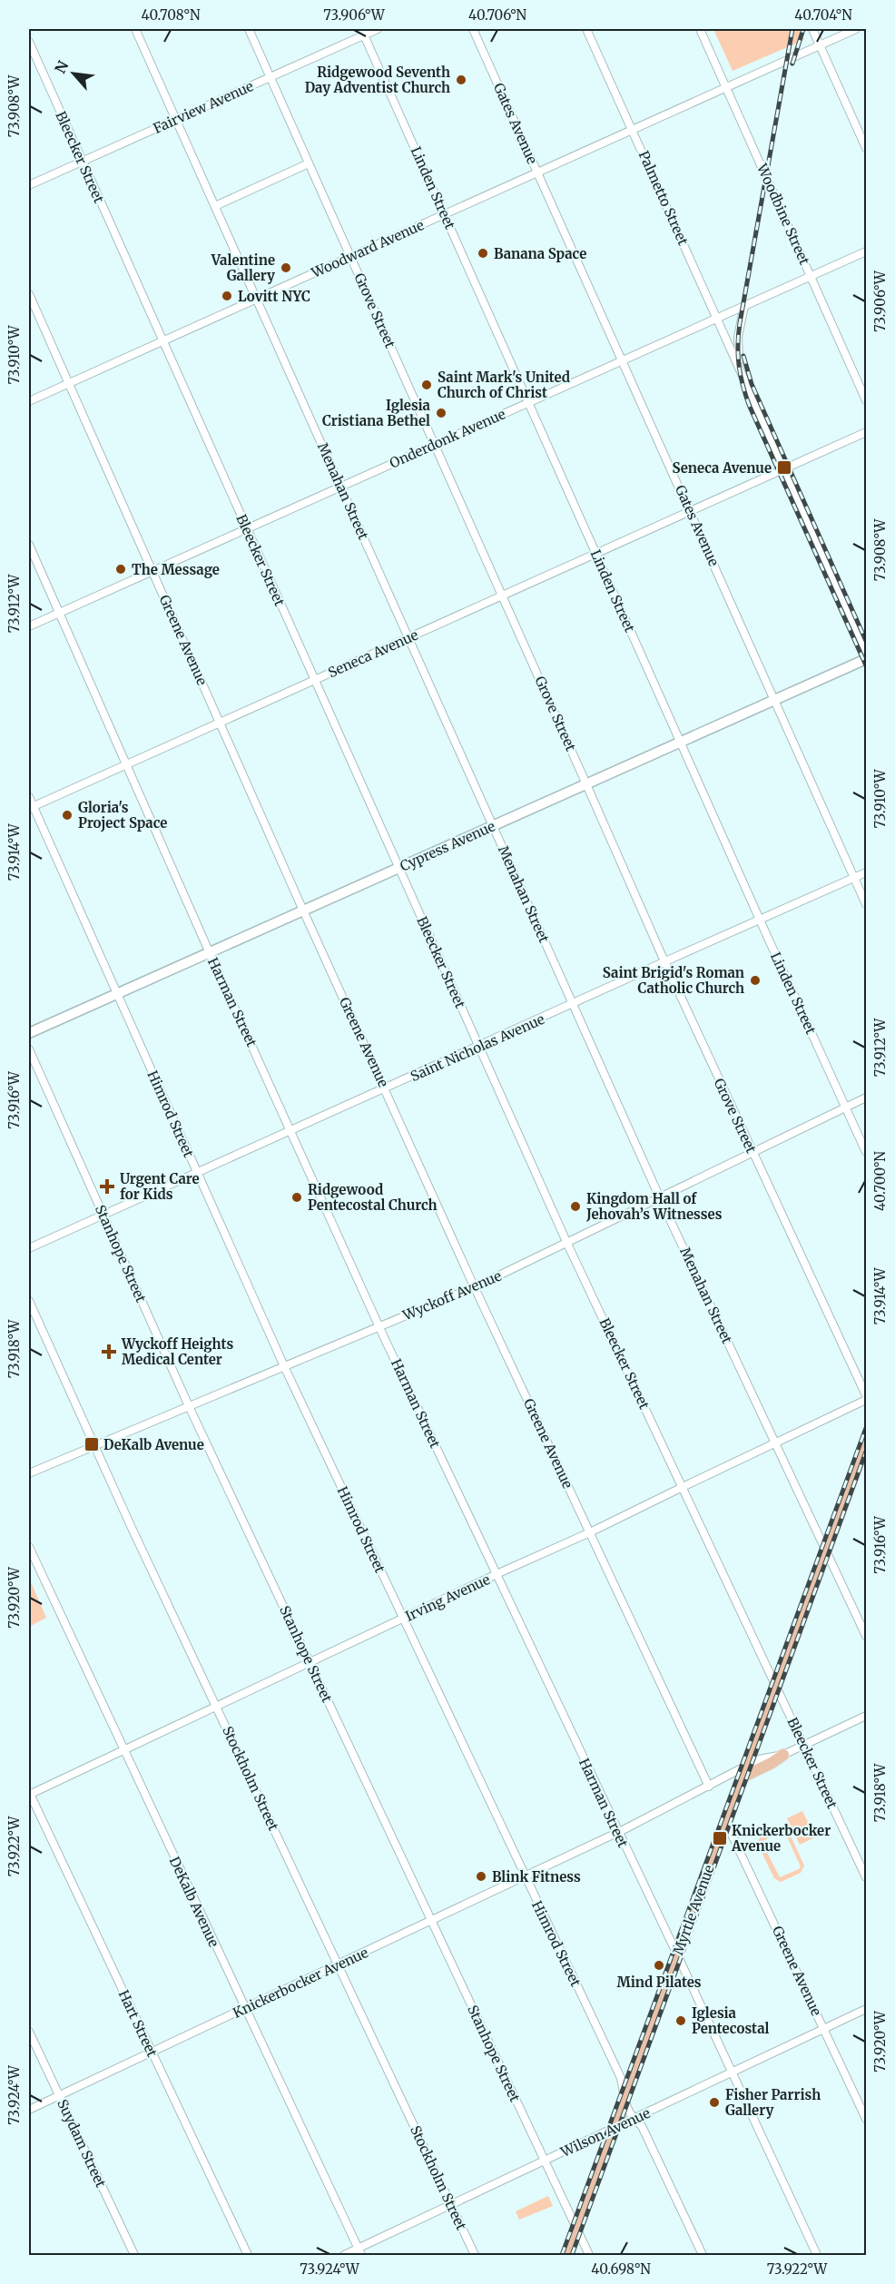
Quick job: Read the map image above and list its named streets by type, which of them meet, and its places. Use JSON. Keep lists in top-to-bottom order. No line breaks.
{"streets":{"main road":["Cypress Avenue","Myrtle Avenue"],"street":["Fairview Avenue","Gates Avenue","Bleecker Street","Linden Street","Palmetto Street","Woodbine Street","Woodward Avenue","Grove Street","Onderdonk Avenue","Menahan Street","Greene Avenue","Seneca Avenue","Harman Street","Saint Nicholas Avenue","Himrod Street","Stanhope Street","Wyckoff Avenue","Irving Avenue","Stockholm Street","DeKalb Avenue","Knickerbocker Avenue","Hart Street","Wilson Avenue","Suydam Street"]},"crossings":[["Fairview Avenue","Bleecker Street"],["Fairview Avenue","Linden Street"],["Fairview Avenue","Grove Street"],["Fairview Avenue","Menahan Street"],["Gates Avenue","Woodward Avenue"],["Gates Avenue","Onderdonk Avenue"],["Gates Avenue","Seneca Avenue"],["Gates Avenue","Cypress Avenue"],["Gates Avenue","Saint Nicholas Avenue"],["Bleecker Street","Woodward Avenue"],["Bleecker Street","Onderdonk Avenue"],["Bleecker Street","Seneca Avenue"],["Bleecker Street","Cypress Avenue"],["Bleecker Street","Saint Nicholas Avenue"],["Bleecker Street","Wyckoff Avenue"],["Bleecker Street","Irving Avenue"],["Bleecker Street","Myrtle Avenue"],["Linden Street","Woodward Avenue"],["Linden Street","Onderdonk Avenue"],["Linden Street","Seneca Avenue"],["Linden Street","Cypress Avenue"],["Linden Street","Saint Nicholas Avenue"],["Linden Street","Wyckoff Avenue"],["Palmetto Street","Woodward Avenue"],["Palmetto Street","Onderdonk Avenue"],["Palmetto Street","Seneca Avenue"],["Woodbine Street","Woodward Avenue"],["Woodbine Street","Onderdonk Avenue"],["Woodward Avenue","Grove Street"],["Woodward Avenue","Menahan Street"],["Woodward Avenue","Greene Avenue"],["Grove Street","Onderdonk Avenue"],["Grove Street","Seneca Avenue"],["Grove Street","Cypress Avenue"],["Grove Street","Saint Nicholas Avenue"],["Grove Street","Wyckoff Avenue"],["Onderdonk Avenue","Menahan Street"],["Onderdonk Avenue","Greene Avenue"],["Onderdonk Avenue","Harman Street"],["Menahan Street","Seneca Avenue"],["Menahan Street","Cypress Avenue"],["Menahan Street","Saint Nicholas Avenue"],["Menahan Street","Wyckoff Avenue"],["Menahan Street","Irving Avenue"],["Menahan Street","Myrtle Avenue"],["Greene Avenue","Seneca Avenue"],["Greene Avenue","Cypress Avenue"],["Greene Avenue","Saint Nicholas Avenue"],["Greene Avenue","Wyckoff Avenue"],["Greene Avenue","Irving Avenue"],["Greene Avenue","Myrtle Avenue"],["Greene Avenue","Knickerbocker Avenue"],["Greene Avenue","Wilson Avenue"],["Seneca Avenue","Harman Street"],["Seneca Avenue","Himrod Street"],["Cypress Avenue","Harman Street"],["Cypress Avenue","Himrod Street"],["Harman Street","Saint Nicholas Avenue"],["Harman Street","Wyckoff Avenue"],["Harman Street","Irving Avenue"],["Harman Street","Myrtle Avenue"],["Harman Street","Knickerbocker Avenue"],["Harman Street","Wilson Avenue"],["Saint Nicholas Avenue","Himrod Street"],["Saint Nicholas Avenue","Stanhope Street"],["Himrod Street","Wyckoff Avenue"],["Himrod Street","Irving Avenue"],["Himrod Street","Myrtle Avenue"],["Himrod Street","Knickerbocker Avenue"],["Himrod Street","Wilson Avenue"],["Stanhope Street","Wyckoff Avenue"],["Stanhope Street","Irving Avenue"],["Stanhope Street","Myrtle Avenue"],["Stanhope Street","Knickerbocker Avenue"],["Stanhope Street","Wilson Avenue"],["Wyckoff Avenue","Stockholm Street"],["Irving Avenue","Stockholm Street"],["Irving Avenue","DeKalb Avenue"],["Irving Avenue","Hart Street"],["Stockholm Street","Knickerbocker Avenue"],["Stockholm Street","Wilson Avenue"],["DeKalb Avenue","Knickerbocker Avenue"],["DeKalb Avenue","Wilson Avenue"],["Myrtle Avenue","Knickerbocker Avenue"],["Myrtle Avenue","Wilson Avenue"],["Knickerbocker Avenue","Hart Street"],["Knickerbocker Avenue","Suydam Street"]],"places":{"other":["Ridgewood Seventh Day Adventist Church","Banana Space","Valentine Gallery","Lovitt NYC","Saint Mark's United Church of Christ","Iglesia Cristiana Bethel","The Message","Gloria's Project Space","Saint Brigid's Roman Catholic Church","Ridgewood Pentecostal Church","Kingdom Hall of Jehovah’s Witnesses","Blink Fitness","Mind Pilates","Iglesia Pentecostal","Fisher Parrish Gallery"],"transit":["Seneca Avenue","DeKalb Avenue","Knickerbocker Avenue"],"health":["Urgent Care for Kids","Wyckoff Heights Medical Center"]},"north":"top left","coordinates":["40.708°N","73.906°W","40.706°N","40.704°N","73.908°W","73.910°W","73.912°W","73.914°W","73.916°W","40.700°N","73.918°W","73.920°W","73.922°W","73.924°W","40.698°N"]}
